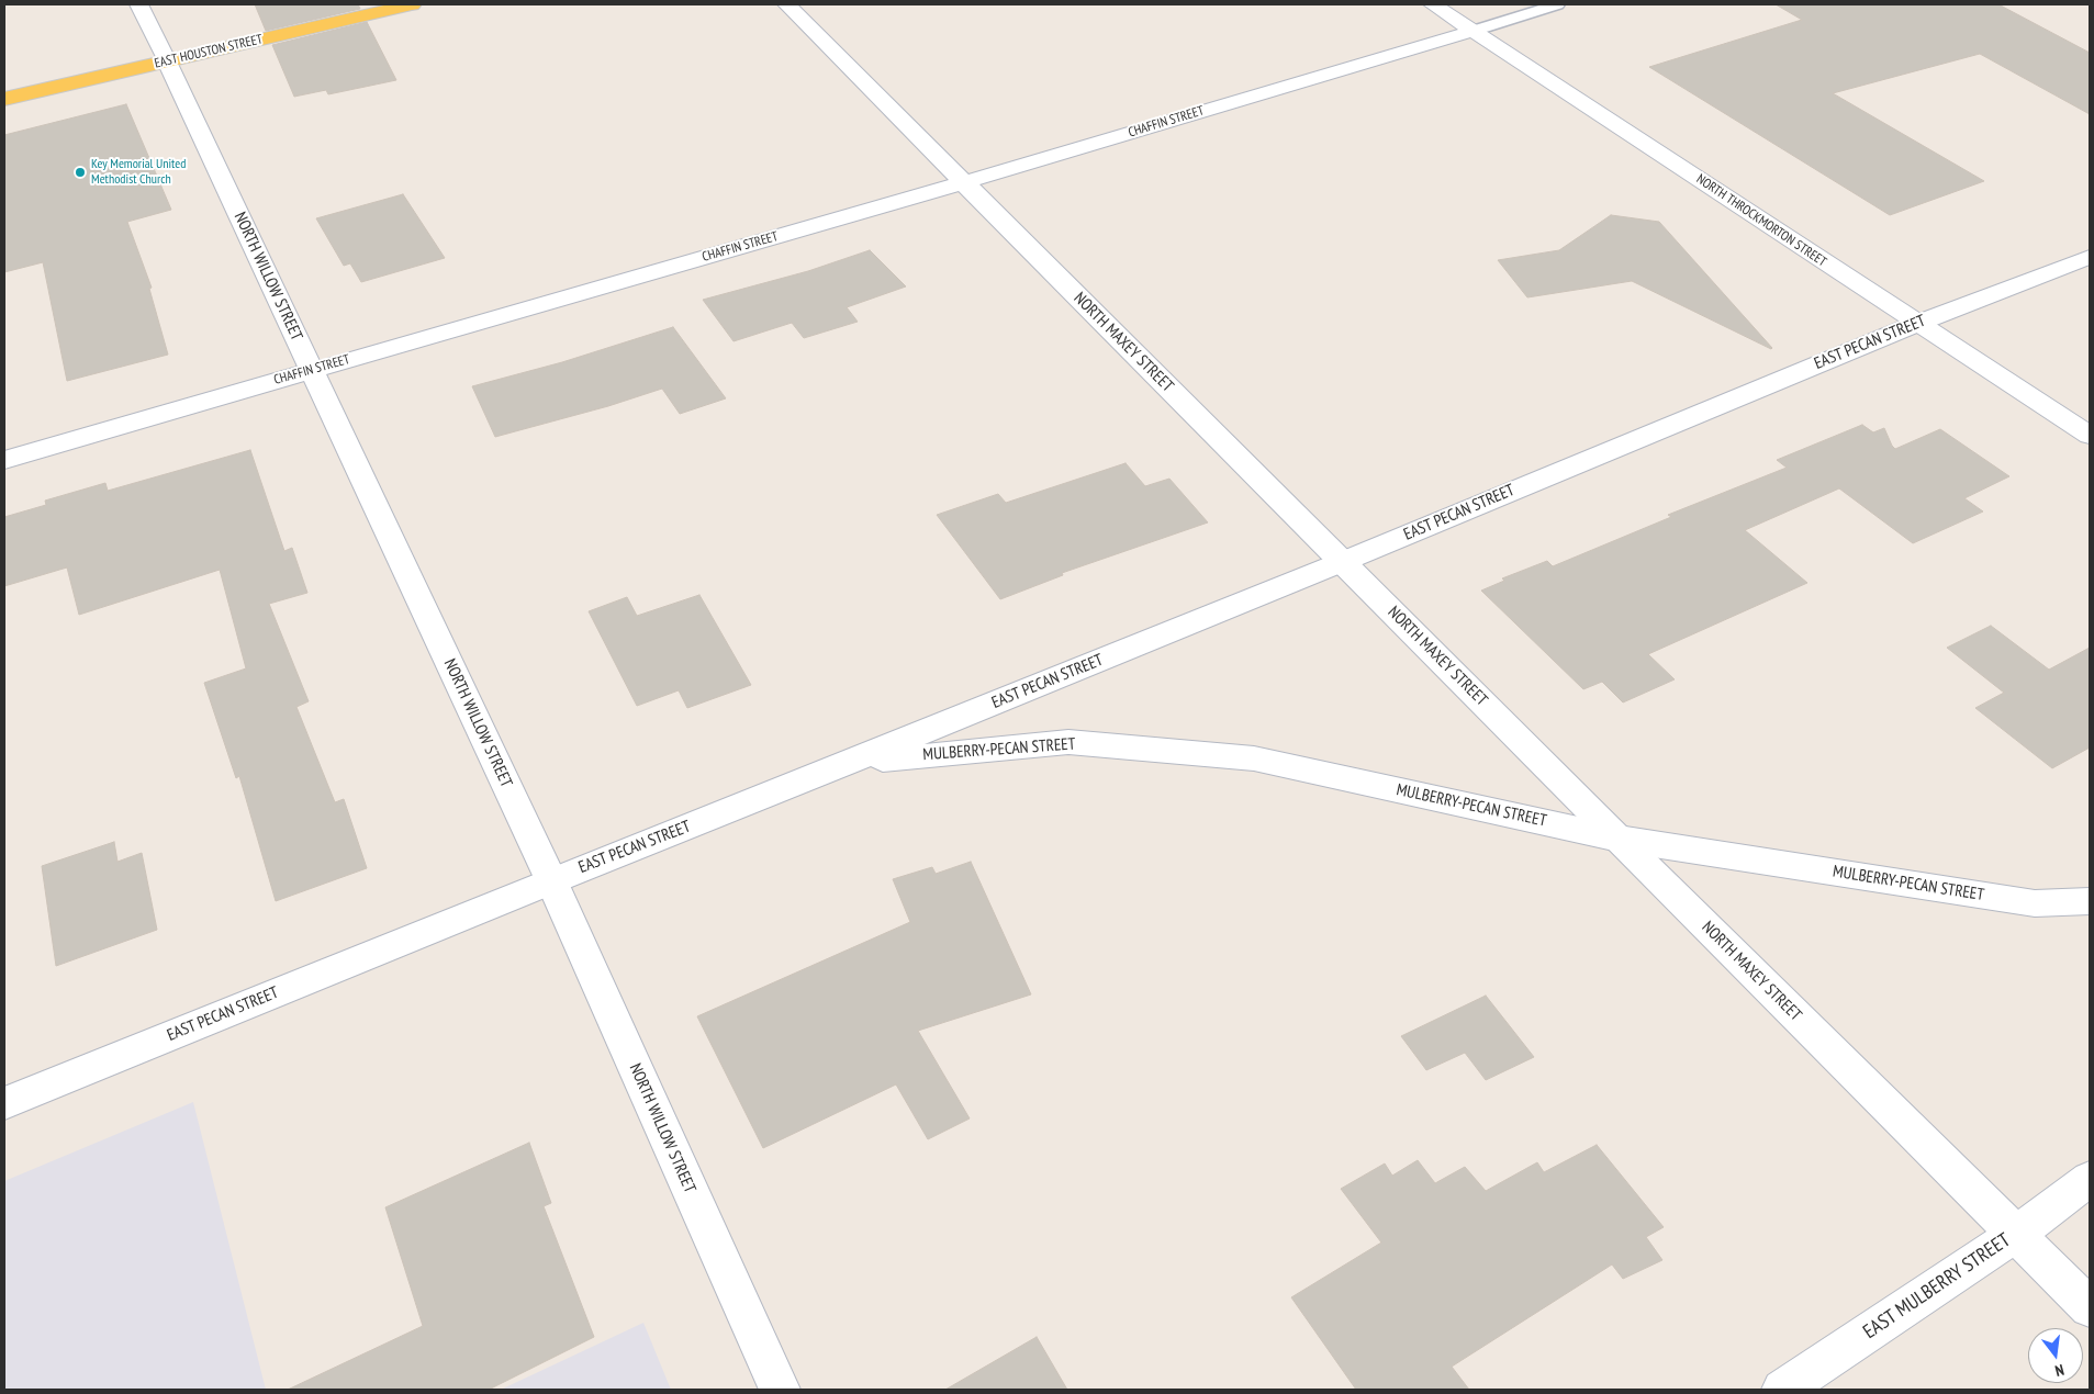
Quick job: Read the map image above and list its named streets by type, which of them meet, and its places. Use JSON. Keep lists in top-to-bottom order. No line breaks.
{"streets":{"main road":["EAST HOUSTON STREET"],"street":["CHAFFIN STREET","NORTH THROCKMORTON STREET","NORTH WILLOW STREET","NORTH MAXEY STREET","EAST PECAN STREET","MULBERRY-PECAN STREET","EAST MULBERRY STREET"]},"crossings":[["EAST HOUSTON STREET","NORTH WILLOW STREET"],["CHAFFIN STREET","NORTH THROCKMORTON STREET"],["CHAFFIN STREET","NORTH WILLOW STREET"],["CHAFFIN STREET","NORTH MAXEY STREET"],["NORTH THROCKMORTON STREET","EAST PECAN STREET"],["NORTH WILLOW STREET","EAST PECAN STREET"],["NORTH MAXEY STREET","EAST PECAN STREET"],["NORTH MAXEY STREET","MULBERRY-PECAN STREET"],["NORTH MAXEY STREET","EAST MULBERRY STREET"],["EAST PECAN STREET","MULBERRY-PECAN STREET"]],"places":["Key Memorial United Methodist Church"],"north":"bottom"}
